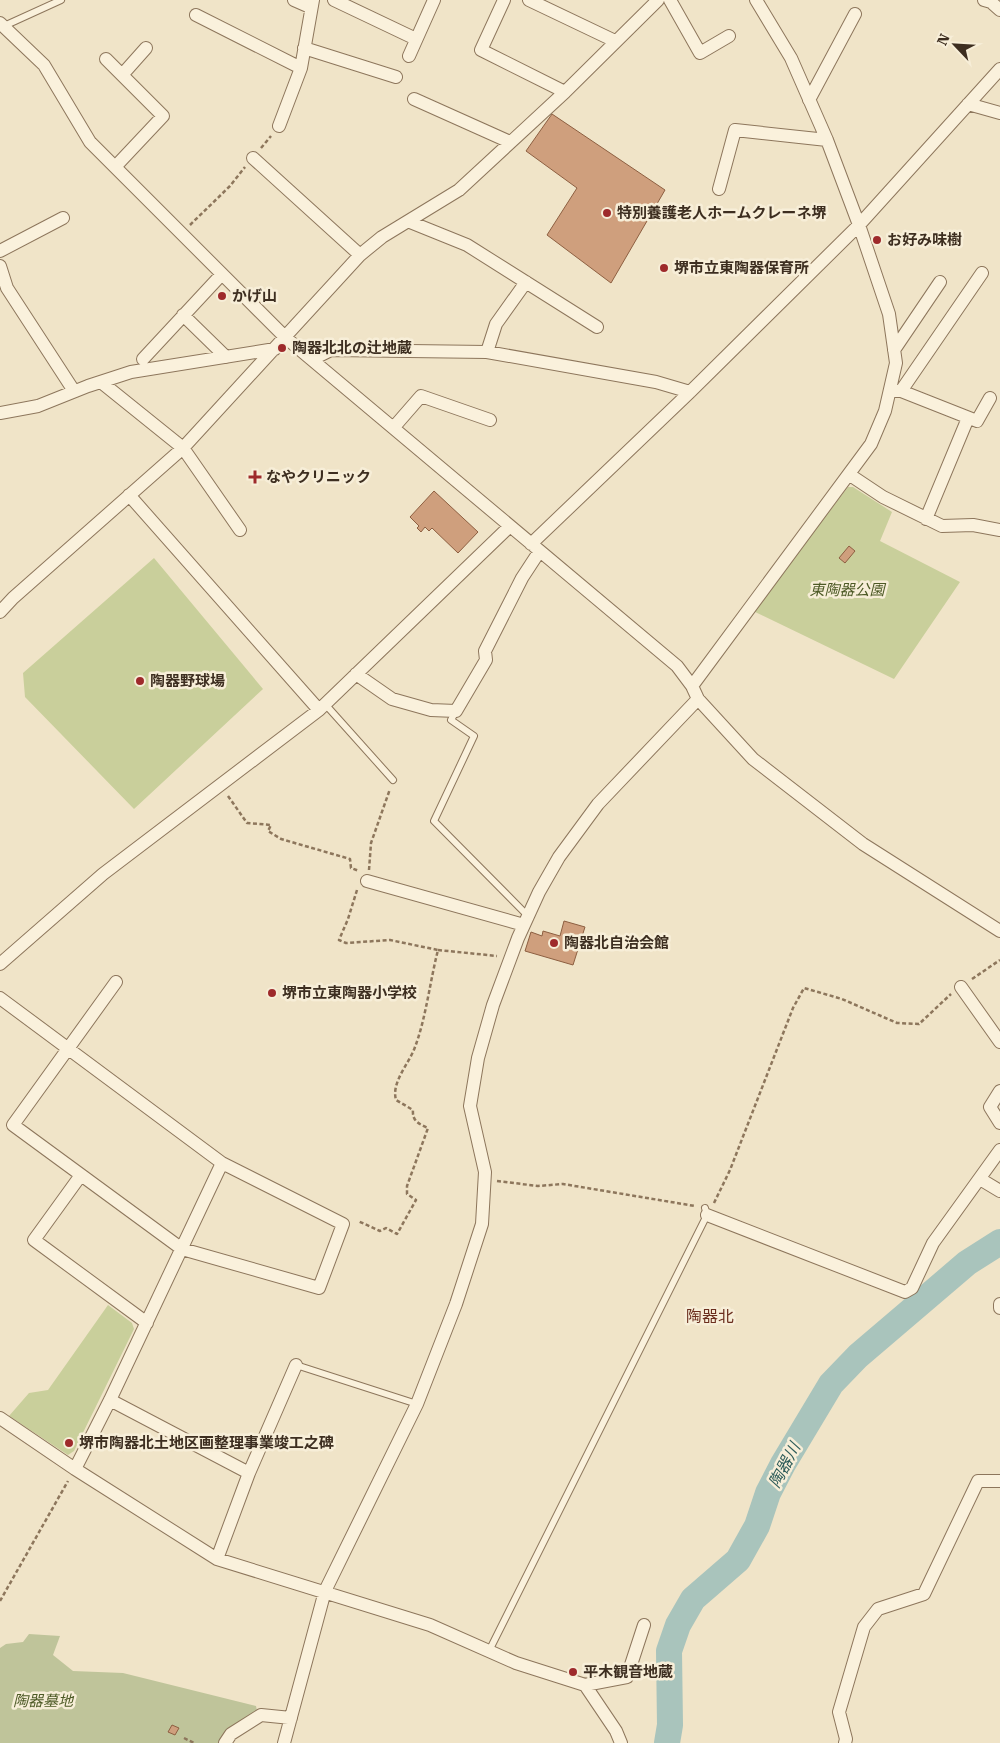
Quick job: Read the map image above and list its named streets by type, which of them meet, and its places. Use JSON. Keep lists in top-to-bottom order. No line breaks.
{"districts":["陶器北"],"water":["陶器川"],"parks":["東陶器公園","陶器墓地"],"places":{"other":["特別養護老人ホームクレーネ堺","お好み味樹","堺市立東陶器保育所","かげ山","陶器北北の辻地蔵","陶器野球場","陶器北自治会館","堺市立東陶器小学校","堺市陶器北土地区画整理事業竣工之碑","平木観音地蔵"],"health":["なやクリニック"]},"north":"top left"}
